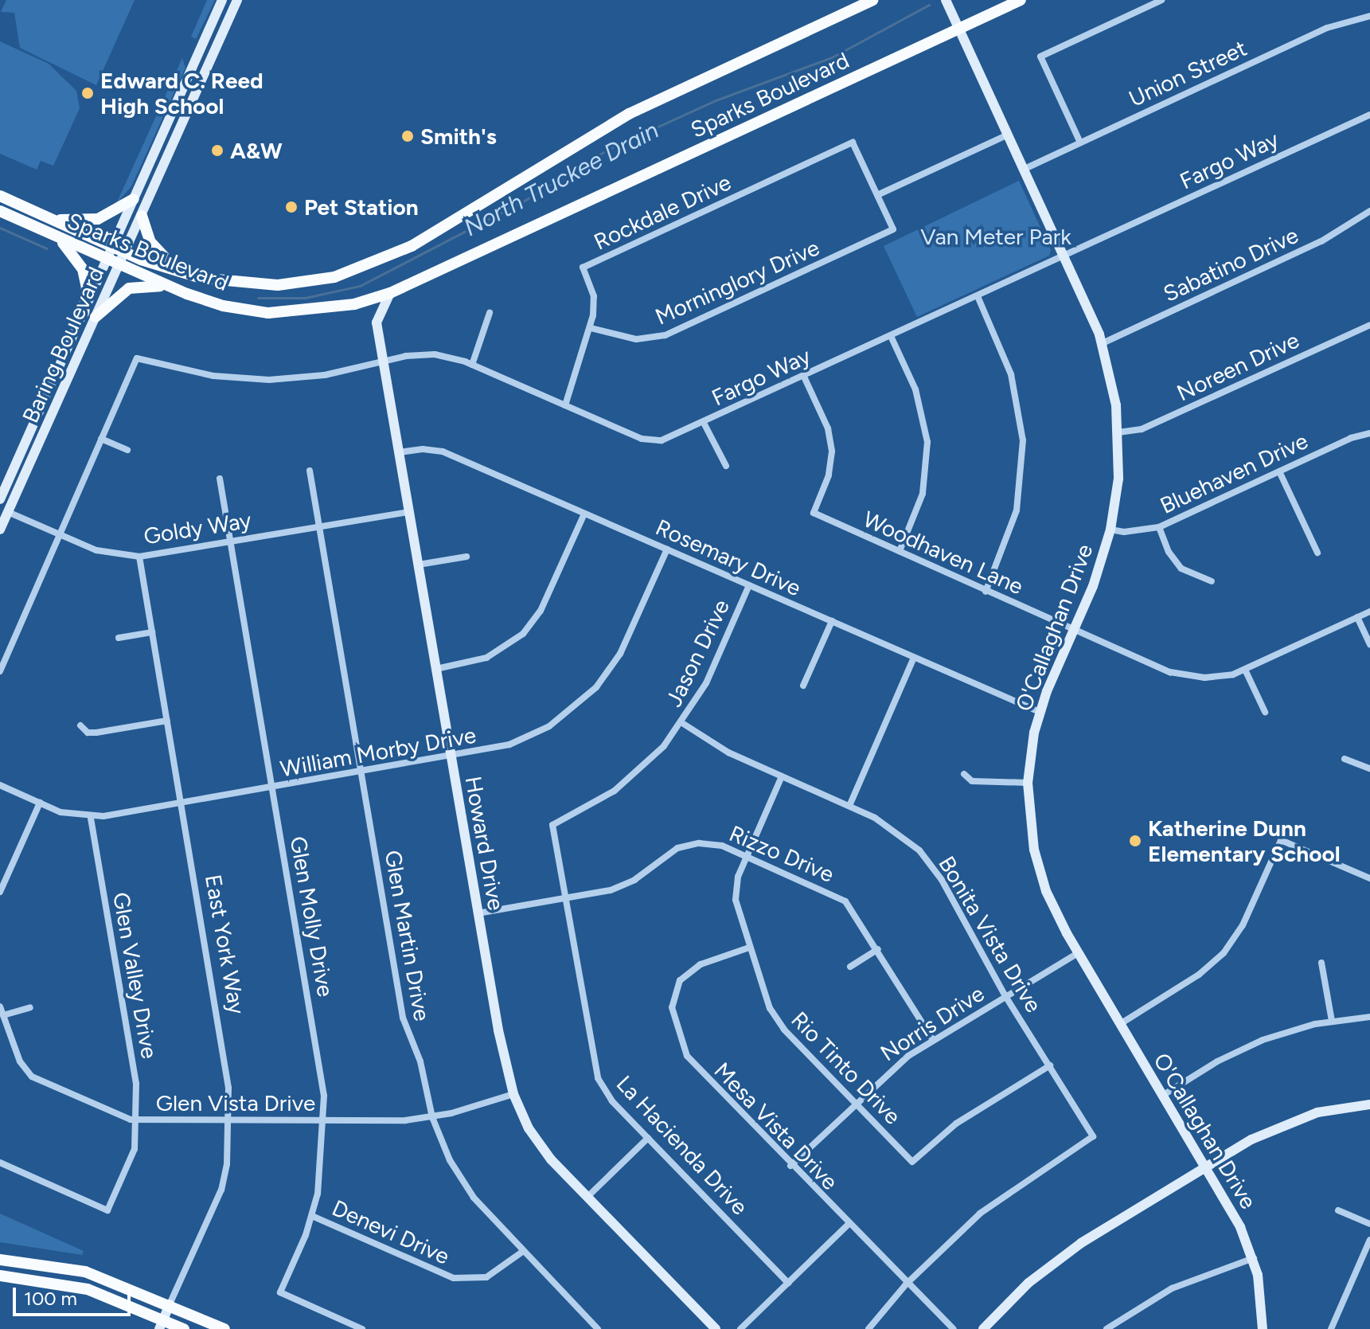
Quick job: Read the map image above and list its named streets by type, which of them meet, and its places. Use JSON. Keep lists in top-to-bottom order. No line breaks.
{"streets":{"main road":["Sparks Boulevard"],"street":["Union Street","Fargo Way","Rockdale Drive","Sabatino Drive","Morninglory Drive","Baring Boulevard","Noreen Drive","Bluehaven Drive","Goldy Way","Woodhaven Lane","Rosemary Drive","O'Callaghan Drive","Jason Drive","William Morby Drive","Howard Drive","Rizzo Drive","Glen Molly Drive","Bonita Vista Drive","Glen Martin Drive","East York Way","Glen Valley Drive","Norris Drive","Rio Tinto Drive","Glen Vista Drive","Mesa Vista Drive","La Hacienda Drive","Denevi Drive"]},"crossings":[["Union Street","O'Callaghan Drive"],["Sparks Boulevard","Baring Boulevard"],["Sparks Boulevard","O'Callaghan Drive"],["Sparks Boulevard","Howard Drive"],["Fargo Way","Rockdale Drive"],["Fargo Way","Woodhaven Lane"],["Fargo Way","O'Callaghan Drive"],["Fargo Way","Howard Drive"],["Rockdale Drive","Morninglory Drive"],["Sabatino Drive","O'Callaghan Drive"],["Baring Boulevard","Goldy Way"],["Noreen Drive","O'Callaghan Drive"],["Bluehaven Drive","O'Callaghan Drive"],["Goldy Way","Howard Drive"],["Goldy Way","Glen Molly Drive"],["Goldy Way","Glen Martin Drive"],["Goldy Way","East York Way"],["Woodhaven Lane","O'Callaghan Drive"],["Rosemary Drive","O'Callaghan Drive"],["Rosemary Drive","Jason Drive"],["Rosemary Drive","William Morby Drive"],["Rosemary Drive","Howard Drive"],["O'Callaghan Drive","Norris Drive"],["Jason Drive","Bonita Vista Drive"],["Jason Drive","La Hacienda Drive"],["William Morby Drive","Howard Drive"],["William Morby Drive","Glen Molly Drive"],["William Morby Drive","Glen Martin Drive"],["William Morby Drive","East York Way"],["William Morby Drive","Glen Valley Drive"],["Howard Drive","Rizzo Drive"],["Howard Drive","Glen Vista Drive"],["Rizzo Drive","Norris Drive"],["Rizzo Drive","Rio Tinto Drive"],["Rizzo Drive","La Hacienda Drive"],["Glen Molly Drive","Glen Vista Drive"],["Glen Molly Drive","Denevi Drive"],["Bonita Vista Drive","Norris Drive"],["Bonita Vista Drive","Rio Tinto Drive"],["Bonita Vista Drive","Mesa Vista Drive"],["Glen Martin Drive","Glen Vista Drive"],["Glen Martin Drive","Denevi Drive"],["East York Way","Glen Vista Drive"],["Glen Valley Drive","Glen Vista Drive"],["Norris Drive","Rio Tinto Drive"],["Norris Drive","Mesa Vista Drive"],["Rio Tinto Drive","Mesa Vista Drive"]],"water":["North Truckee Drain"],"parks":["Van Meter Park"],"places":["Edward C. Reed High School","Smith's","A&W","Pet Station","Katherine Dunn Elementary School"],"scale_bar":"100 m"}
